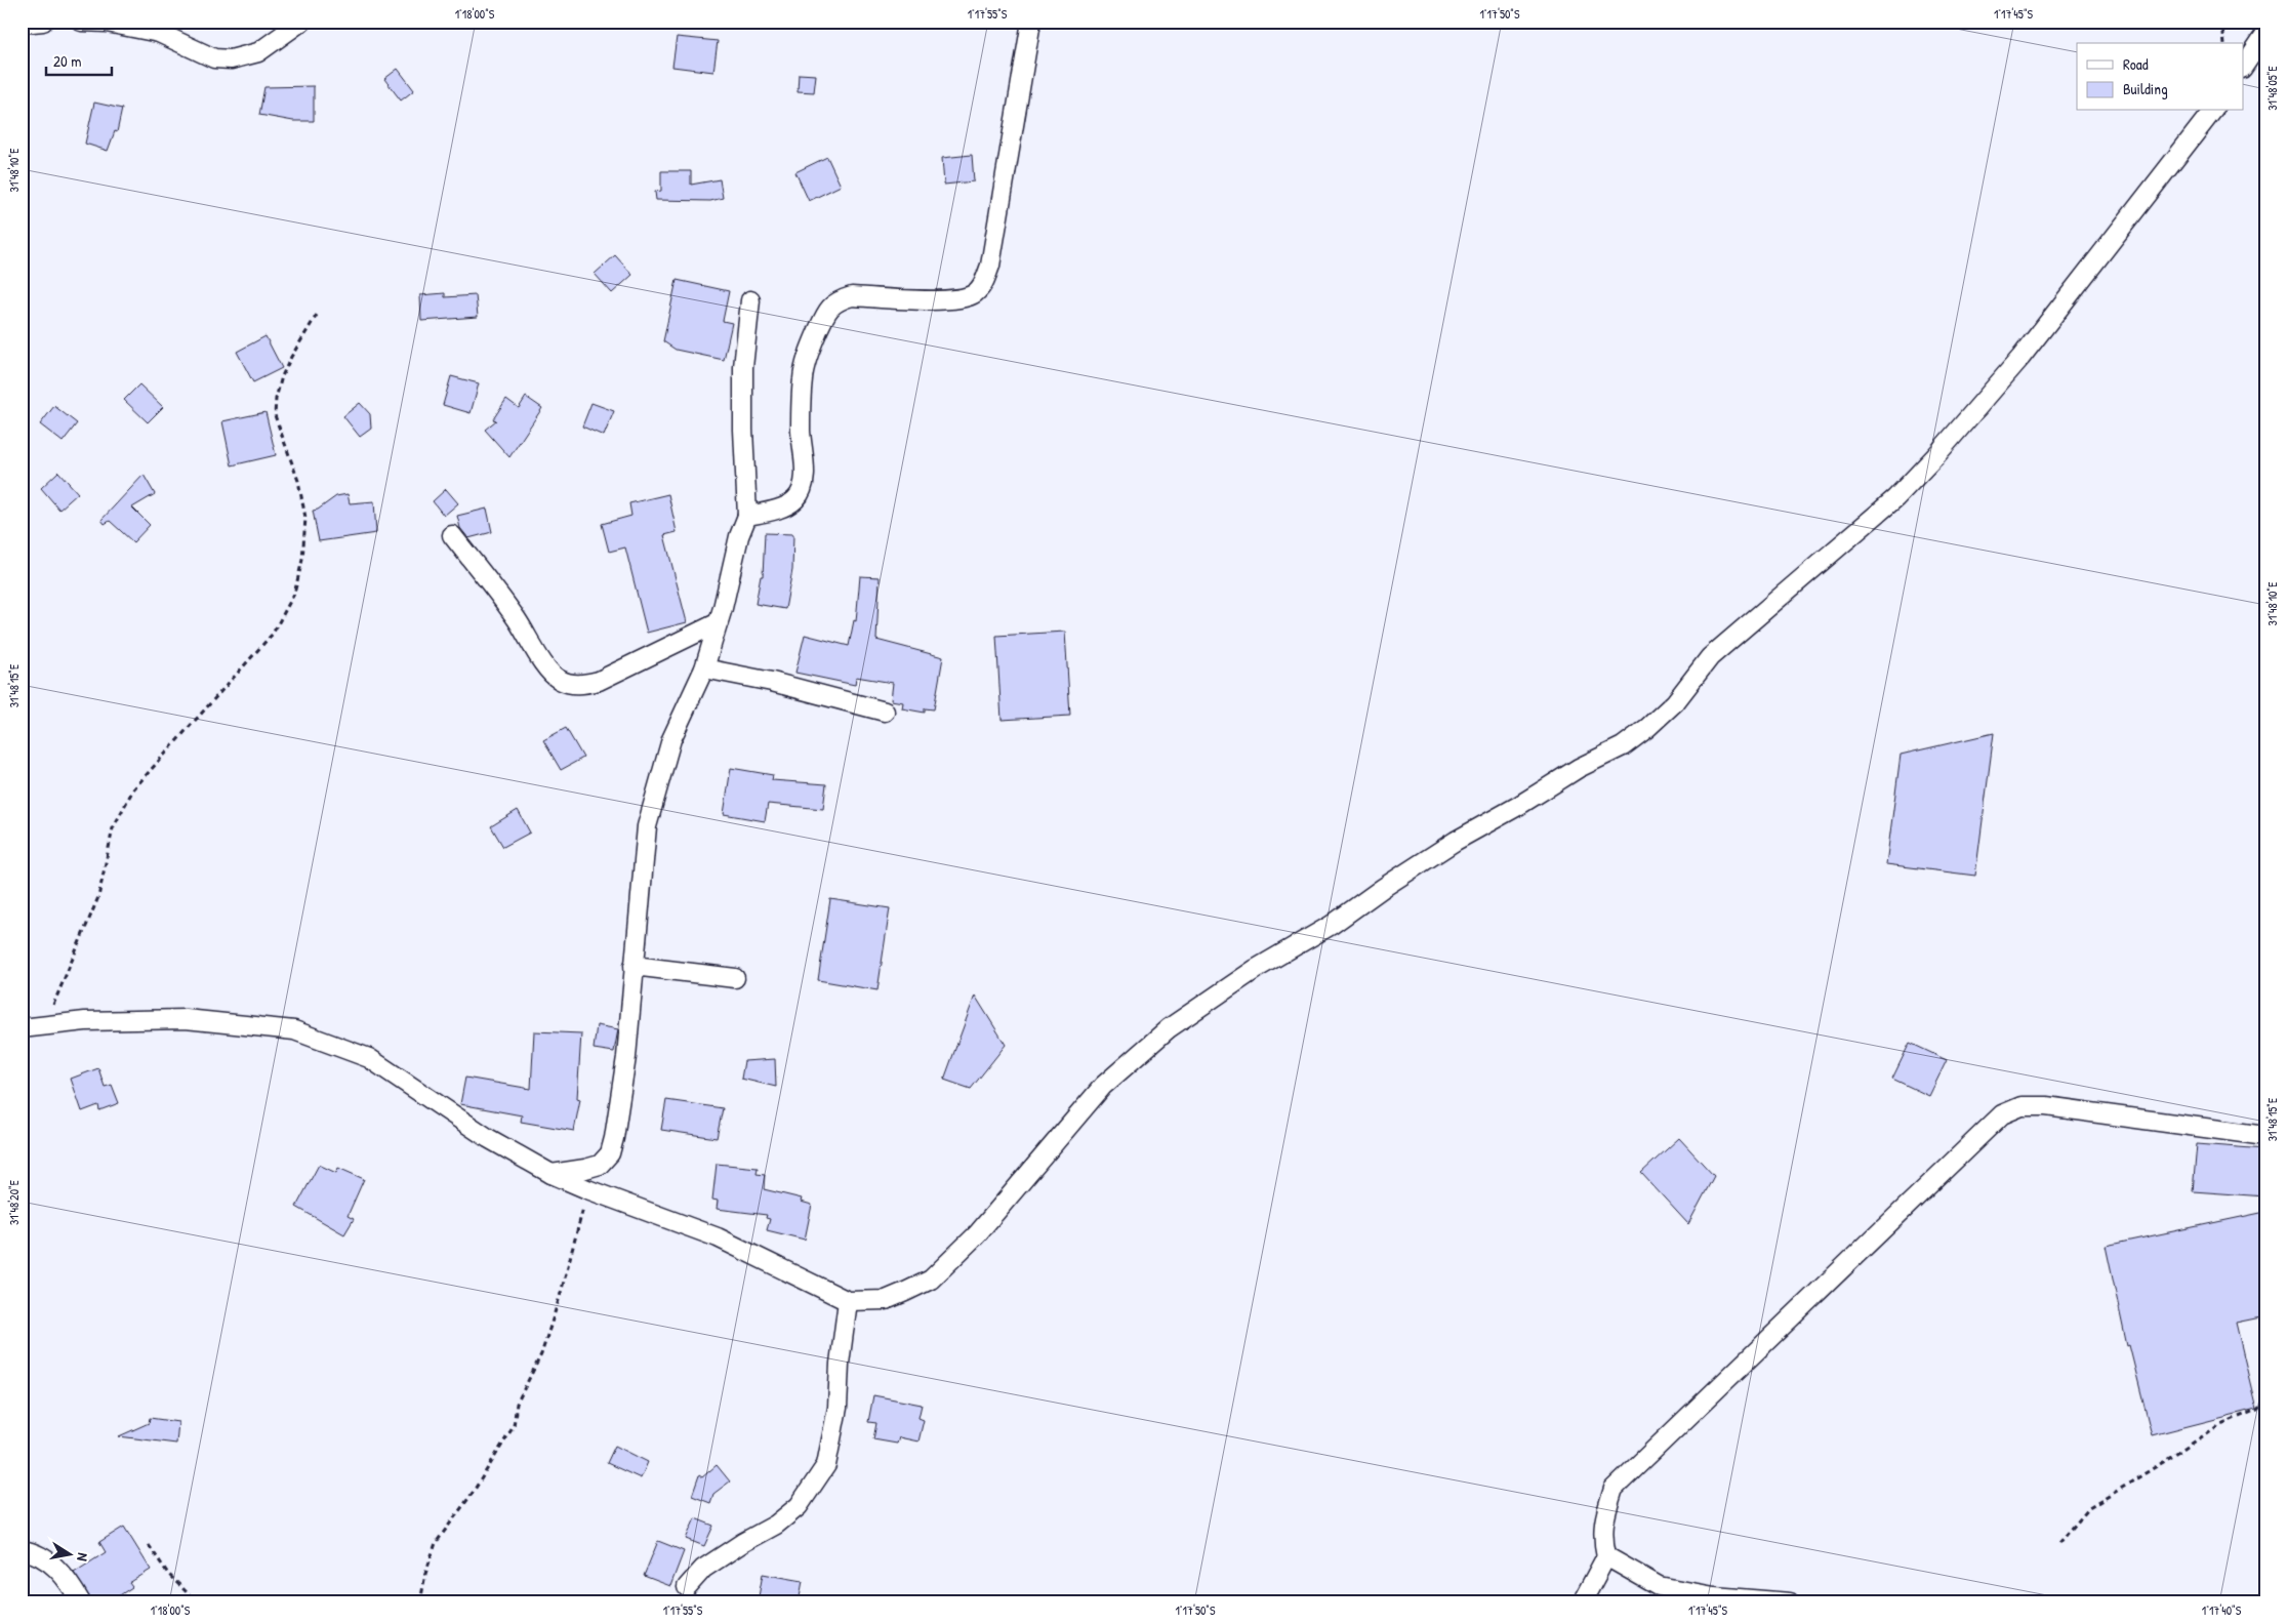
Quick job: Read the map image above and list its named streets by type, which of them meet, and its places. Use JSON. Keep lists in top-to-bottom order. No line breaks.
{"legend":["Road","Building"],"scale_bar":"20 m","north":"right","coordinates":["1°18'00\"S","1°17'55\"S","1°17'50\"S","1°17'45\"S","31°48'05\"E","31°48'10\"E","31°48'15\"E","31°48'20\"E","1°17'40\"S"]}
